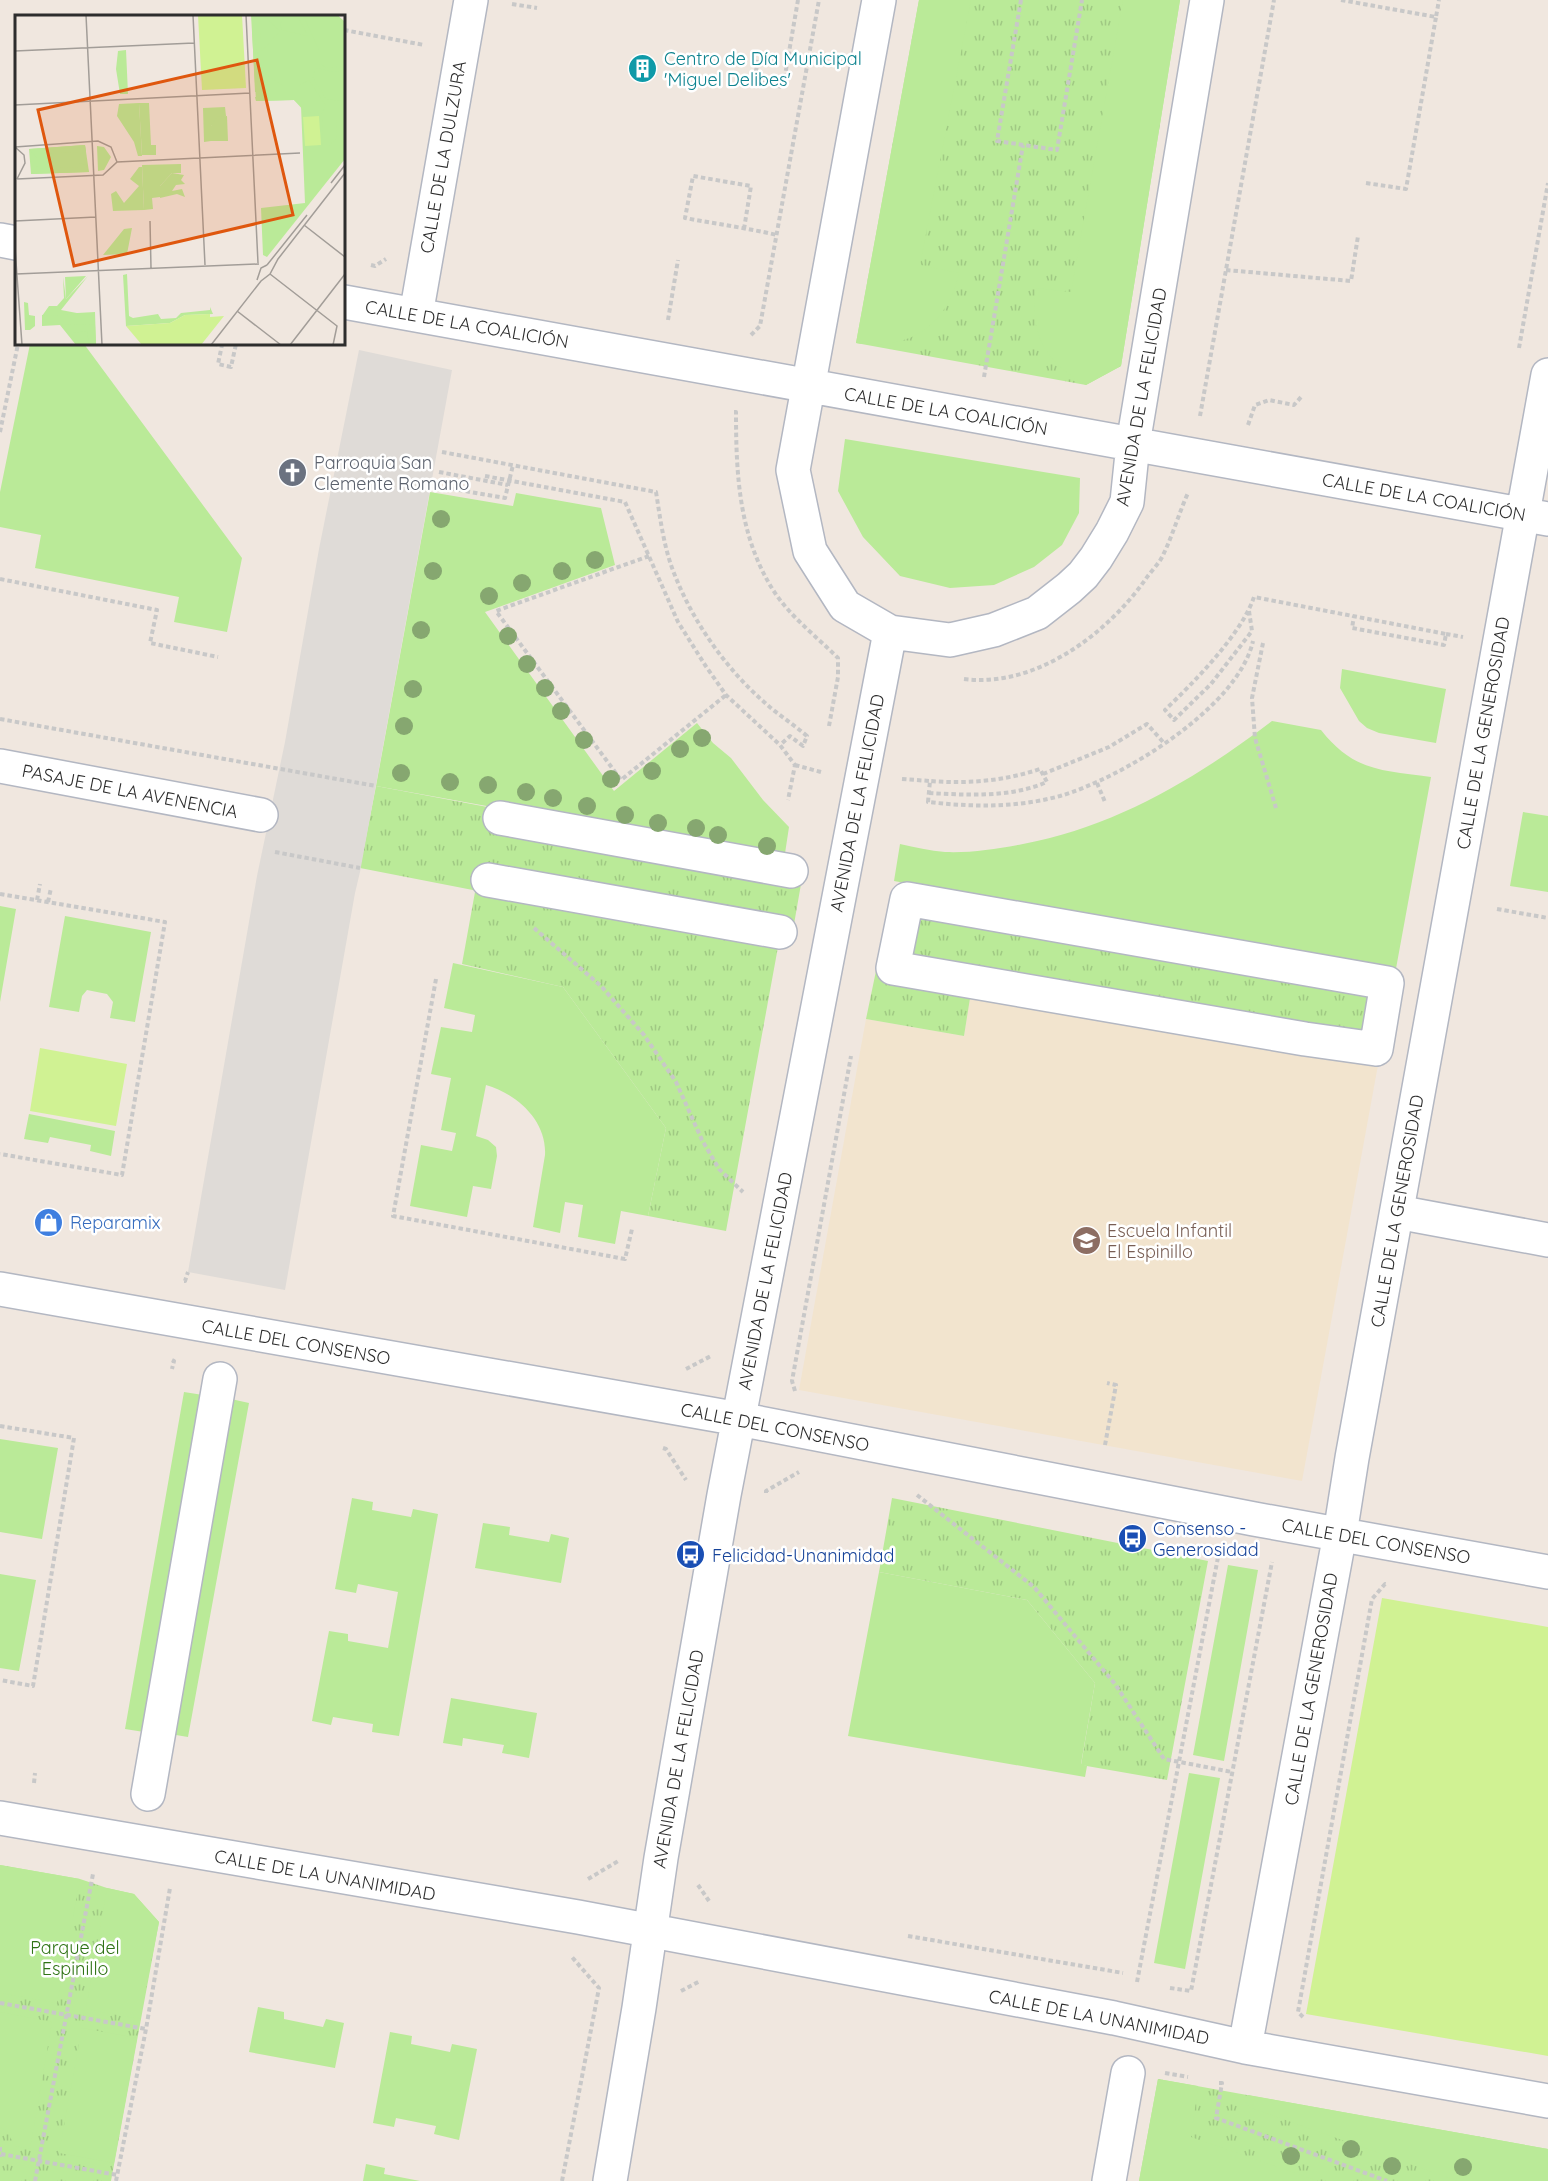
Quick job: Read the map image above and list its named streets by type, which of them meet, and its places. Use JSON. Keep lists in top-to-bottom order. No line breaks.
{"streets":{"street":["CALLE DE LA DULZURA","CALLE DE LA COALICIÓN","AVENIDA DE LA FELICIDAD","CALLE DE LA GENEROSIDAD","PASAJE DE LA AVENENCIA","CALLE DEL CONSENSO","CALLE DE LA UNANIMIDAD"]},"crossings":[["CALLE DE LA DULZURA","CALLE DE LA COALICIÓN"],["CALLE DE LA COALICIÓN","AVENIDA DE LA FELICIDAD"],["CALLE DE LA COALICIÓN","CALLE DE LA GENEROSIDAD"],["AVENIDA DE LA FELICIDAD","CALLE DEL CONSENSO"],["AVENIDA DE LA FELICIDAD","CALLE DE LA UNANIMIDAD"],["CALLE DE LA GENEROSIDAD","CALLE DEL CONSENSO"],["CALLE DE LA GENEROSIDAD","CALLE DE LA UNANIMIDAD"]],"parks":["Parque del Espinillo"],"places":{"building":["Centro de Día Municipal 'Miguel Delibes'"],"church":["Parroquia San Clemente Romano"],"shop":["Reparamix"],"school or university":["Escuela Infantil El Espinillo"],"bus stop":["Consenso - Generosidad","Felicidad-Unanimidad"]}}
